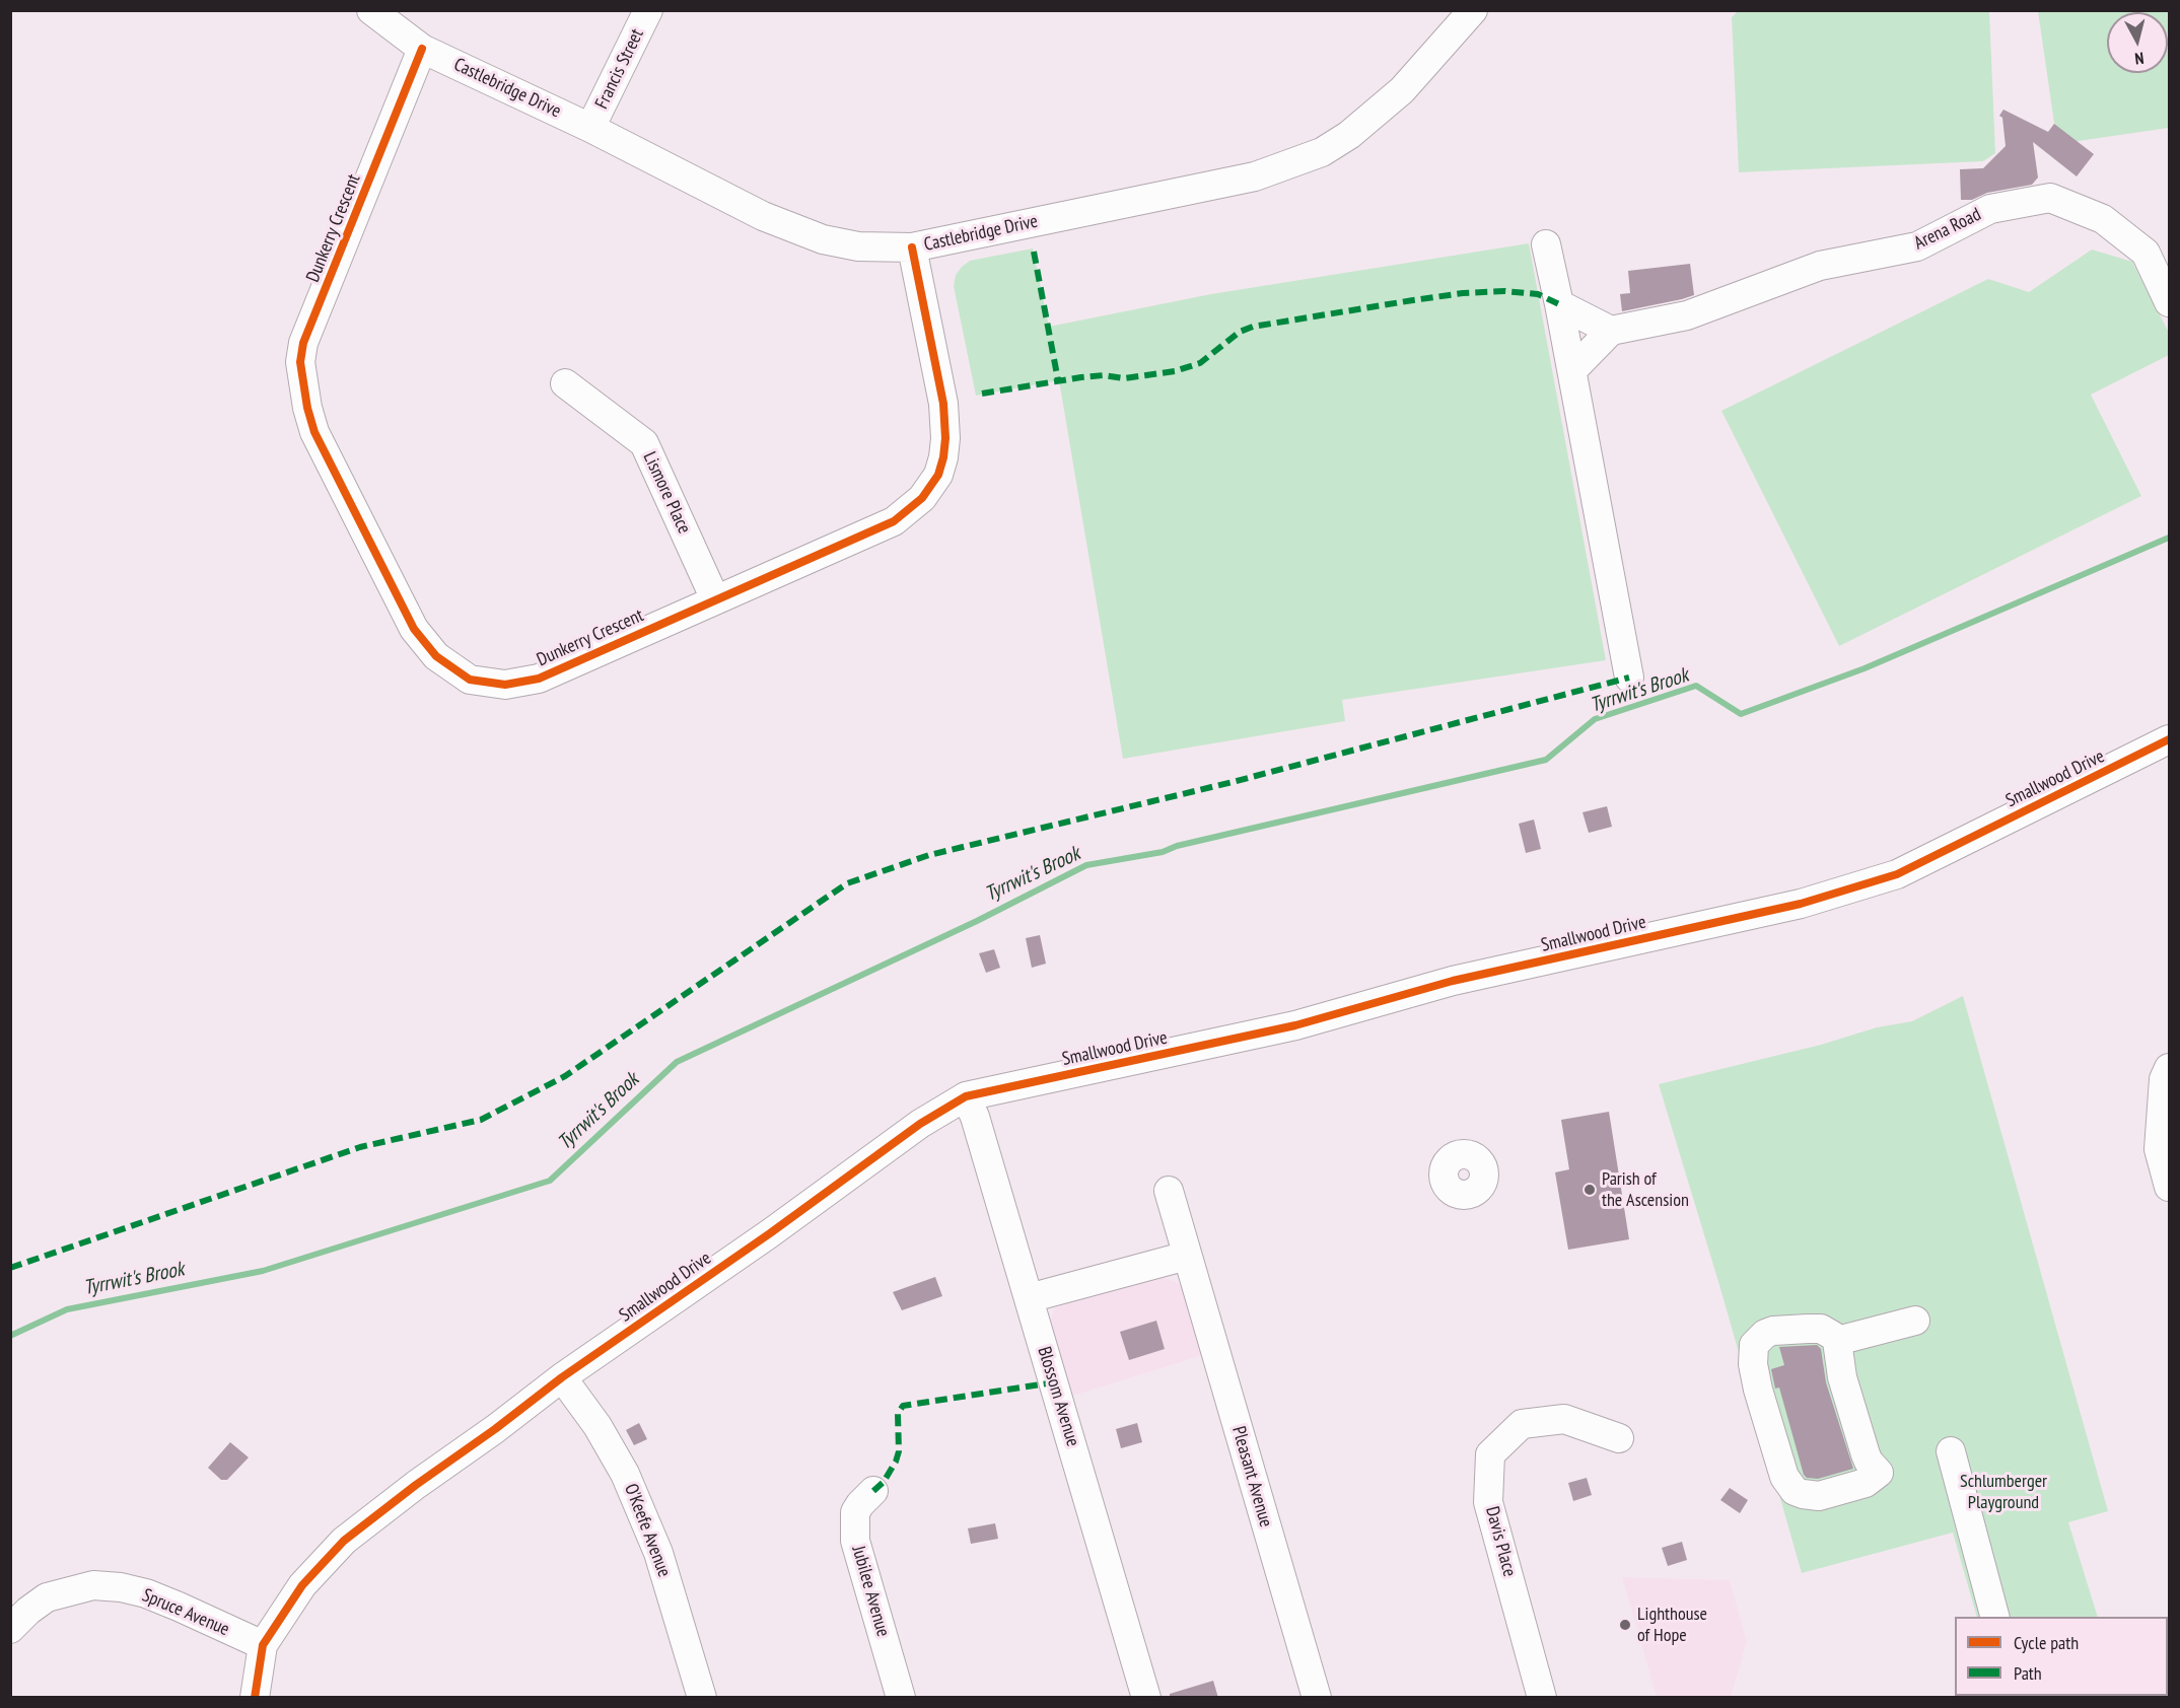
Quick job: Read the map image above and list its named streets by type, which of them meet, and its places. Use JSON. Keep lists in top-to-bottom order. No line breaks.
{"streets":{"street":["Francis Street","Castlebridge Drive","Dunkerry Crescent","Arena Road","Lismore Place","Smallwood Drive","Blossom Avenue","Pleasant Avenue","O'Keefe Avenue","Davis Place","Jubilee Avenue","Spruce Avenue"]},"crossings":[["Francis Street","Castlebridge Drive"],["Castlebridge Drive","Dunkerry Crescent"],["Dunkerry Crescent","Lismore Place"],["Smallwood Drive","Blossom Avenue"],["Smallwood Drive","O'Keefe Avenue"],["Smallwood Drive","Spruce Avenue"]],"water":["Tyrrwit's Brook"],"parks":["Schlumberger Playground"],"places":["Parish of the Ascension","Lighthouse of Hope"],"legend":["Cycle path","Path"],"north":"bottom"}
